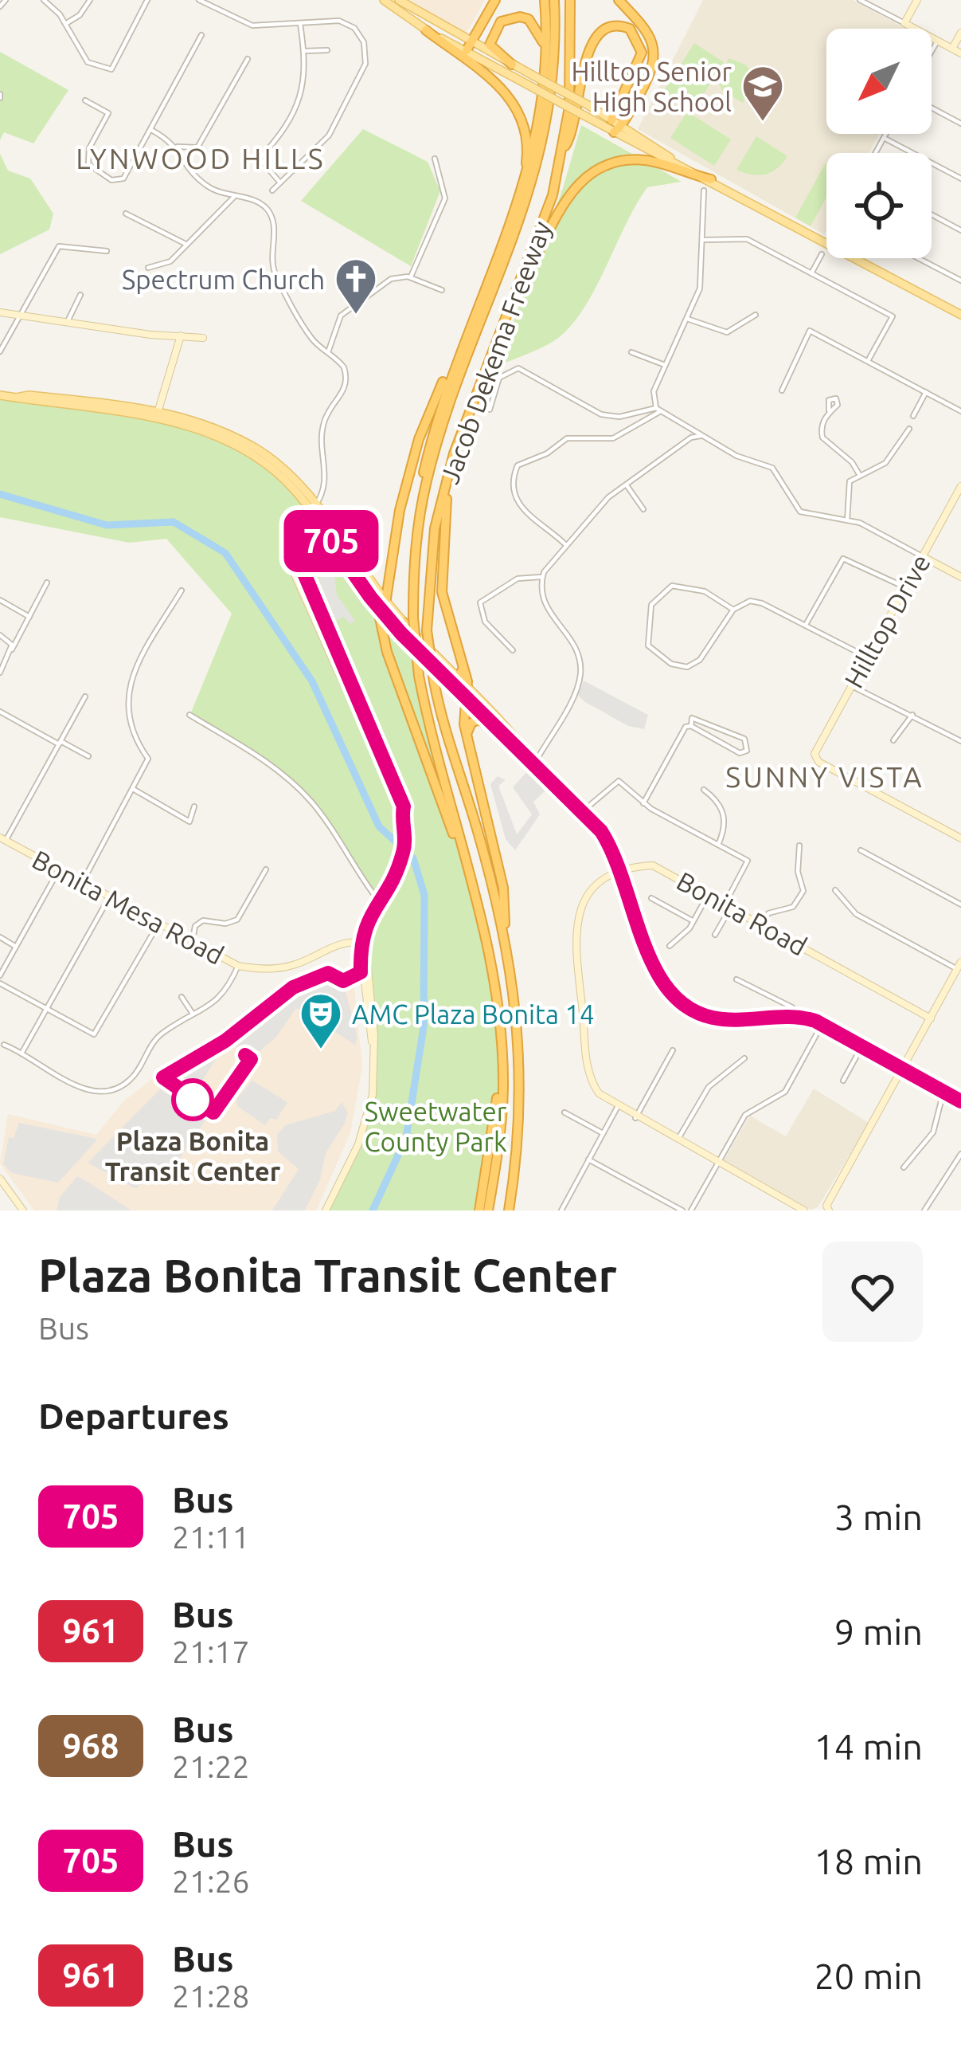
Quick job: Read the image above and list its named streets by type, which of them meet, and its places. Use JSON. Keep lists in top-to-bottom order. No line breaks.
{"streets":{"highway":["Jacob Dekema Freeway"],"street":["Hilltop Drive","Bonita Mesa Road","Bonita Road"]},"districts":["LYNWOOD HILLS","SUNNY VISTA"],"parks":["Sweetwater County Park"],"places":{"school or university":["Hilltop Senior High School"],"church":["Spectrum Church"],"theatre":["AMC Plaza Bonita 14"],"other":["Plaza Bonita Transit Center"]},"lines":["bus line 705"],"north":"bottom left","page":{"on_map":"705","heading":[["Plaza Bonita Transit Center","Bus"],"Departures"],"list":[{"mark":"705","name":"Bus","note":"21:11","value":"3 min"},{"mark":"961","name":"Bus","note":"21:17","value":"9 min"},{"mark":"968","name":"Bus","note":"21:22","value":"14 min"},{"mark":"705","name":"Bus","note":"21:26","value":"18 min"},{"mark":"961","name":"Bus","note":"21:28","value":"20 min"}]}}
